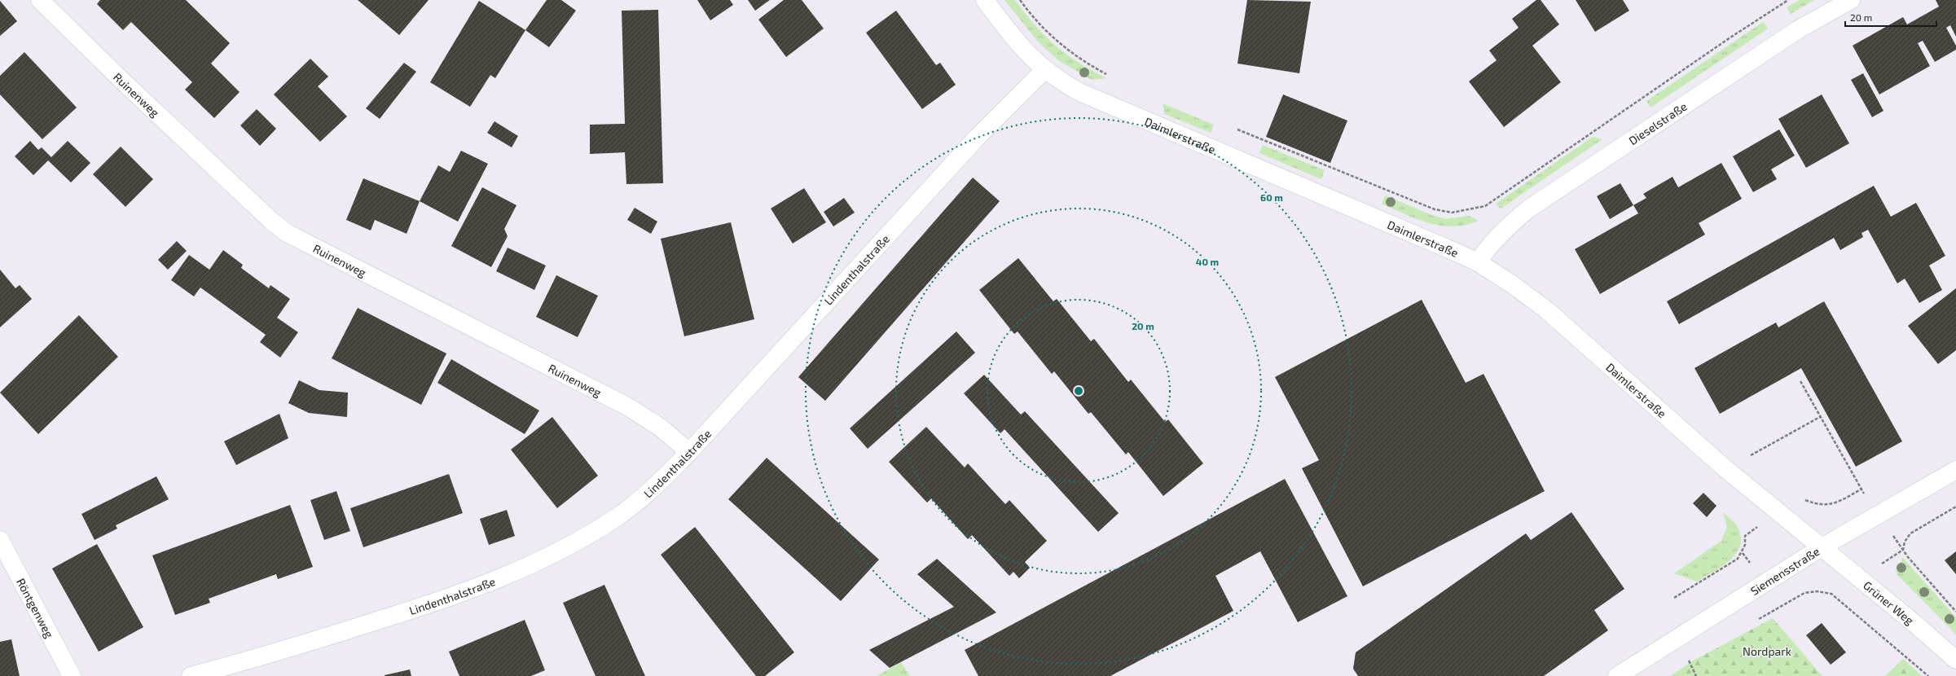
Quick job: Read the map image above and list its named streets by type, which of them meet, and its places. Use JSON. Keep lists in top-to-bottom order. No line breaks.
{"streets":{"street":["Ruinenweg","Dieselstraße","Daimlerstraße","Lindenthalstraße","Siemensstraße","Grüner Weg","Röntgenweg"]},"crossings":[["Ruinenweg","Lindenthalstraße"],["Dieselstraße","Daimlerstraße"],["Daimlerstraße","Lindenthalstraße"],["Daimlerstraße","Siemensstraße"],["Daimlerstraße","Grüner Weg"],["Siemensstraße","Grüner Weg"]],"parks":["Nordpark"],"scale_bar":"20 m","rings":["60 m","40 m","20 m"]}
